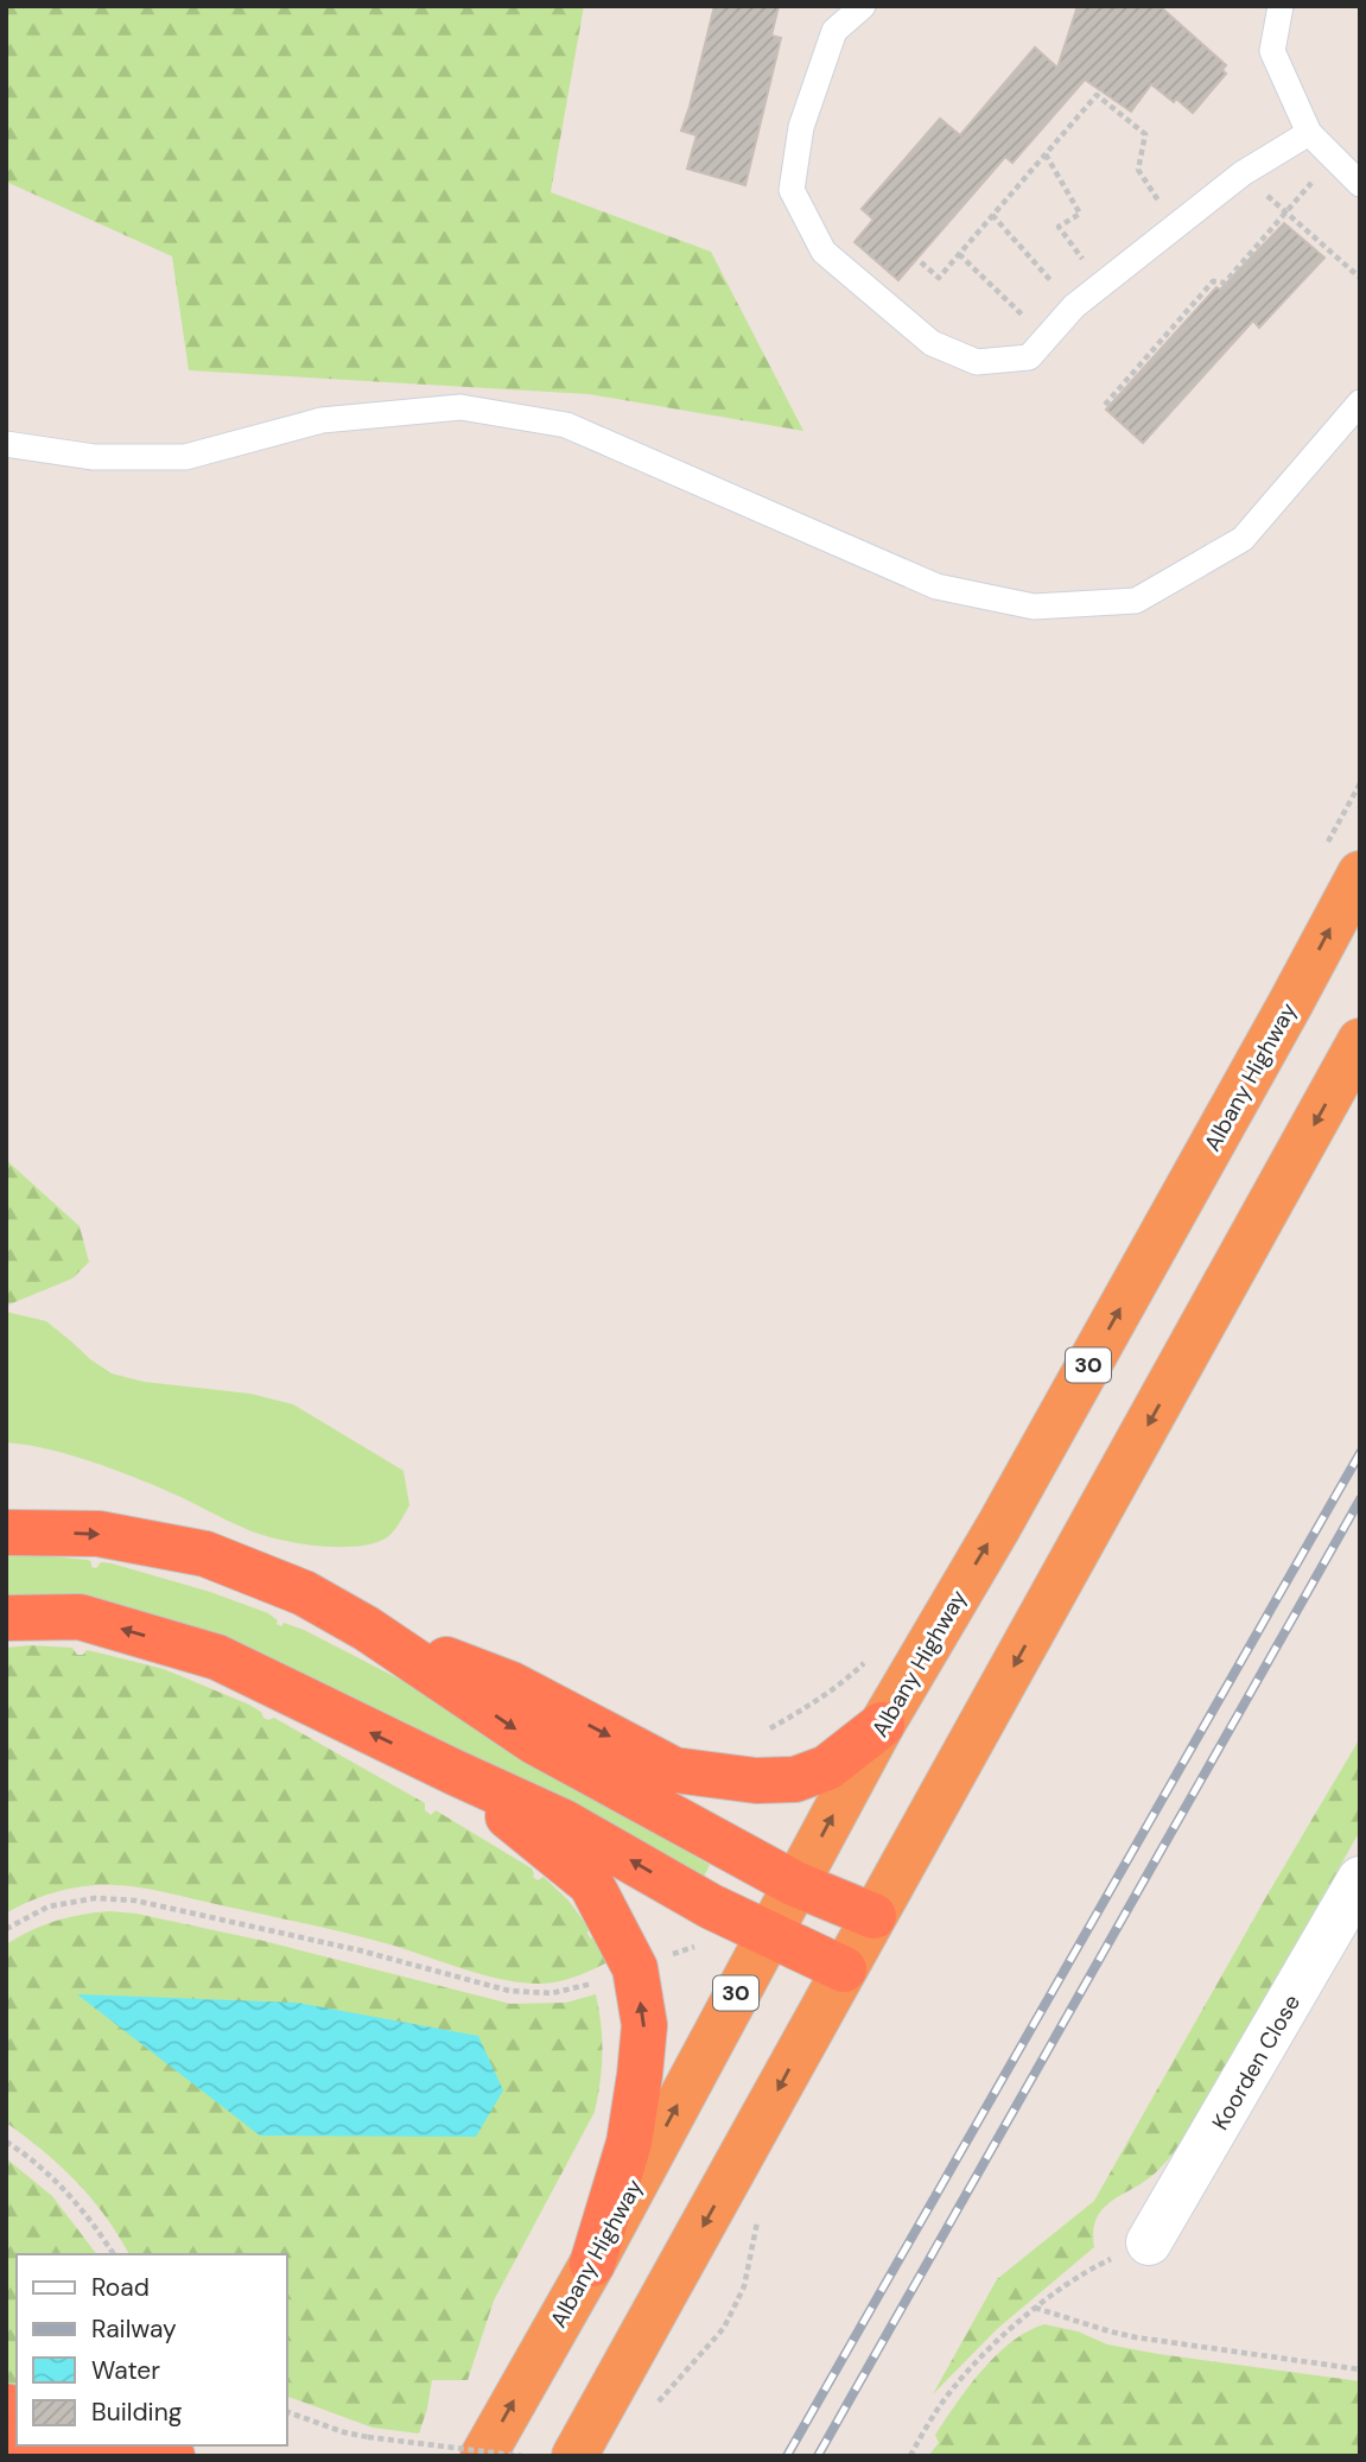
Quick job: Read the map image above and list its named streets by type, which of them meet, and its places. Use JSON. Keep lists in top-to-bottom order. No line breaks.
{"streets":{"highway":["Albany Highway","30"],"street":["Koorden Close"]},"legend":["Road","Railway","Water","Building"]}
